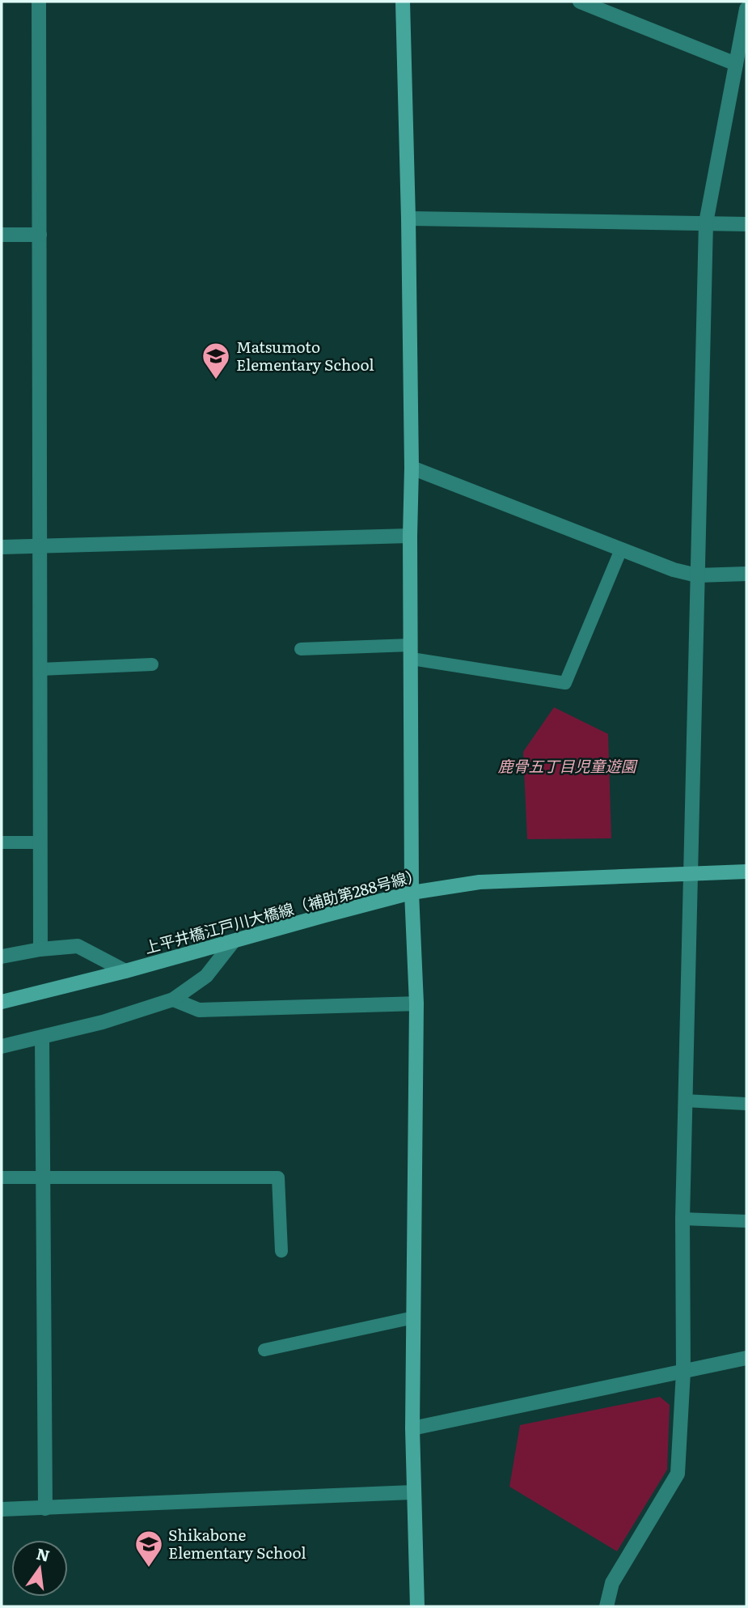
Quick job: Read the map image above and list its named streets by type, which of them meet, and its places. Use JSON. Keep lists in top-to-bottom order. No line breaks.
{"streets":{"street":["上平井橋江戸川大橋線（補助第288号線）"]},"parks":["鹿骨五丁目児童遊園"],"places":{"school or university":["Matsumoto Elementary School","Shikabone Elementary School"]},"north":"top"}
